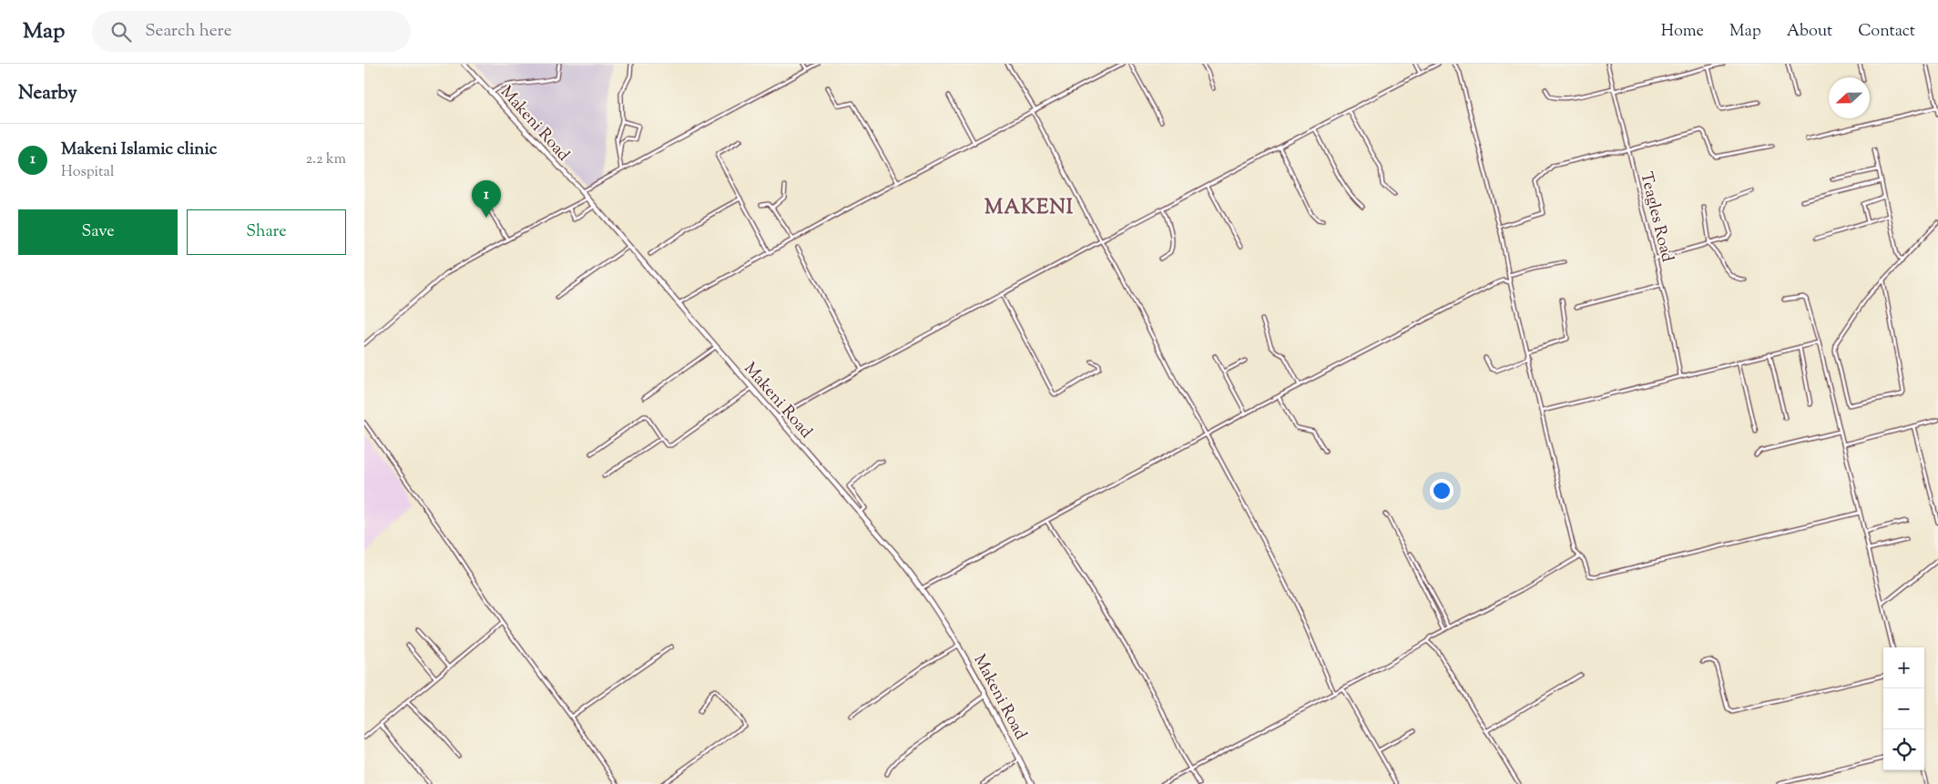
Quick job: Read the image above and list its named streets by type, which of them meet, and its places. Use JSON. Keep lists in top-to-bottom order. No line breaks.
{"streets":{"main road":["Makeni Road"],"street":["Teagles Road"]},"districts":["MAKENI"],"north":"left","page":{"header":"Map","search":"Search here","nav":["Home","Map","About","Contact"],"heading":"Nearby","list":[{"mark":"1","name":"Makeni Islamic clinic","note":"Hospital","value":"2.2 km"}],"pins":"1","buttons":["Save","Share"],"map_buttons":["+","−"]}}
